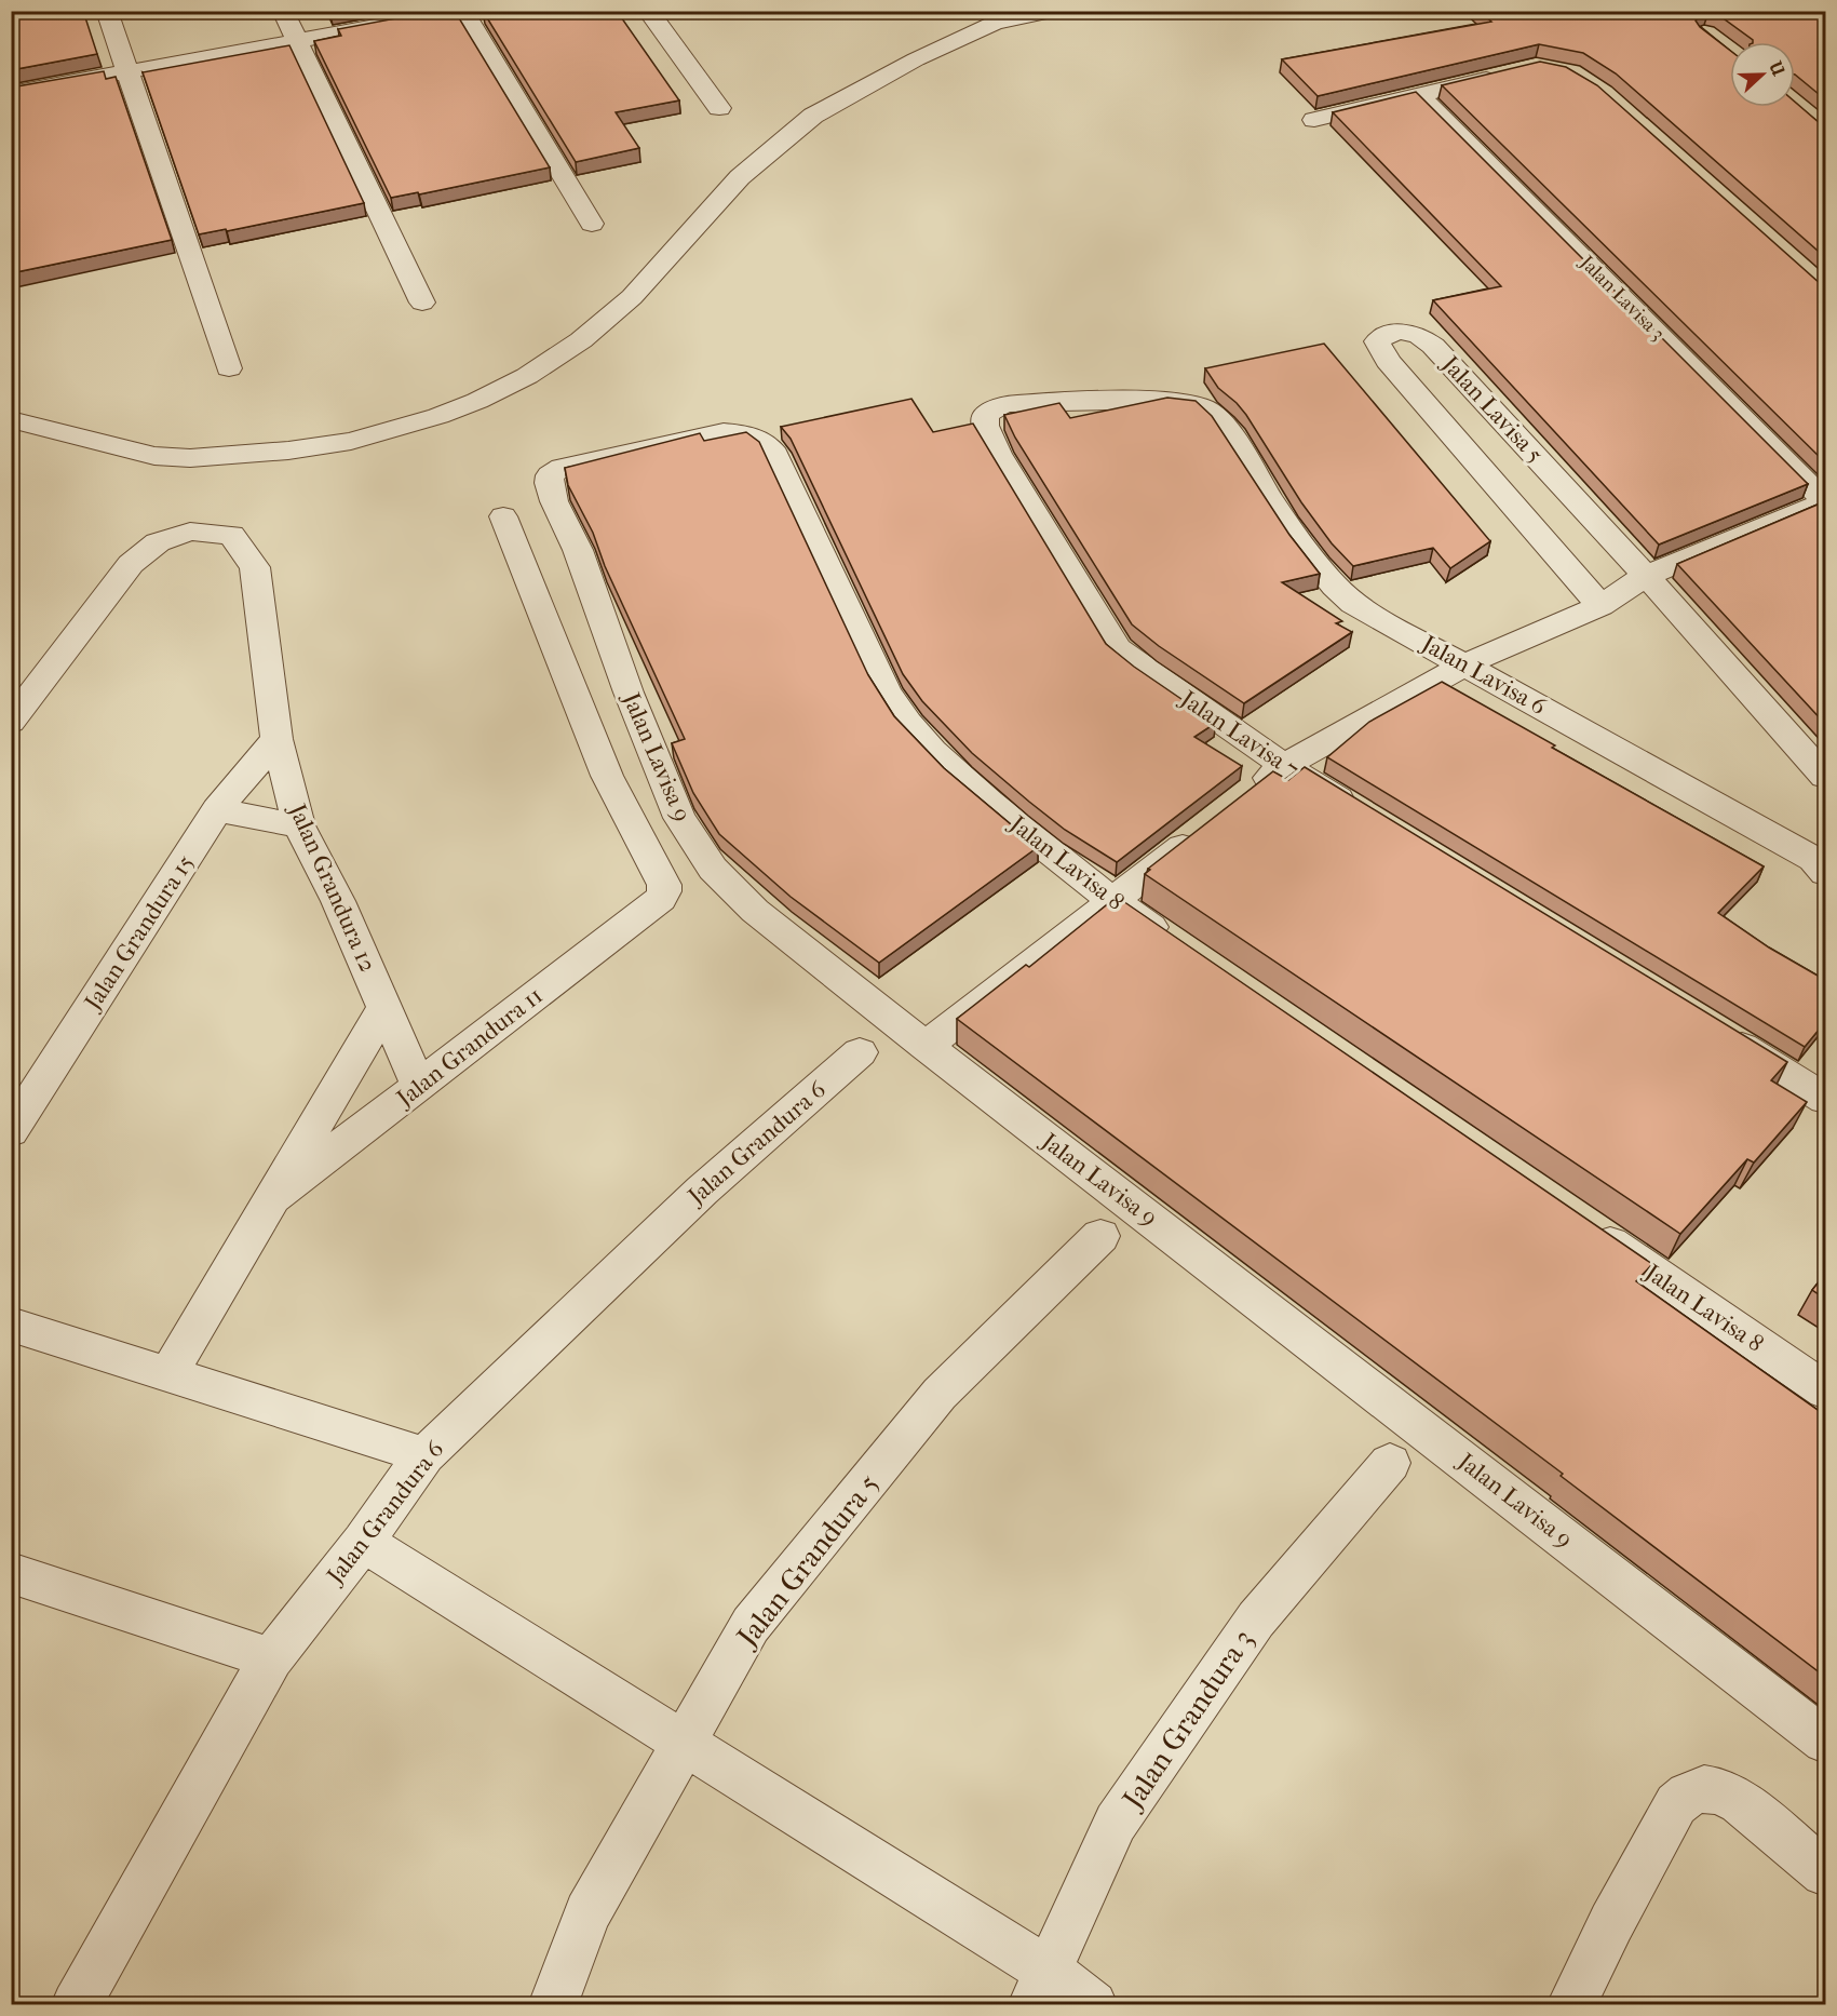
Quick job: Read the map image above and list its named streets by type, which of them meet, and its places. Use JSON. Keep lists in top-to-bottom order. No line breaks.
{"streets":{"street":["Jalan Lavisa 3","Jalan Lavisa 5","Jalan Lavisa 6","Jalan Lavisa 7","Jalan Lavisa 9","Jalan Lavisa 8","Jalan Grandura 12","Jalan Grandura 15","Jalan Grandura 11","Jalan Grandura 6","Jalan Grandura 5","Jalan Grandura 3"]},"crossings":[["Jalan Lavisa 6","Jalan Lavisa 7"],["Jalan Lavisa 9","Jalan Lavisa 8"],["Jalan Grandura 12","Jalan Grandura 15"],["Jalan Grandura 12","Jalan Grandura 11"]],"north":"right"}
